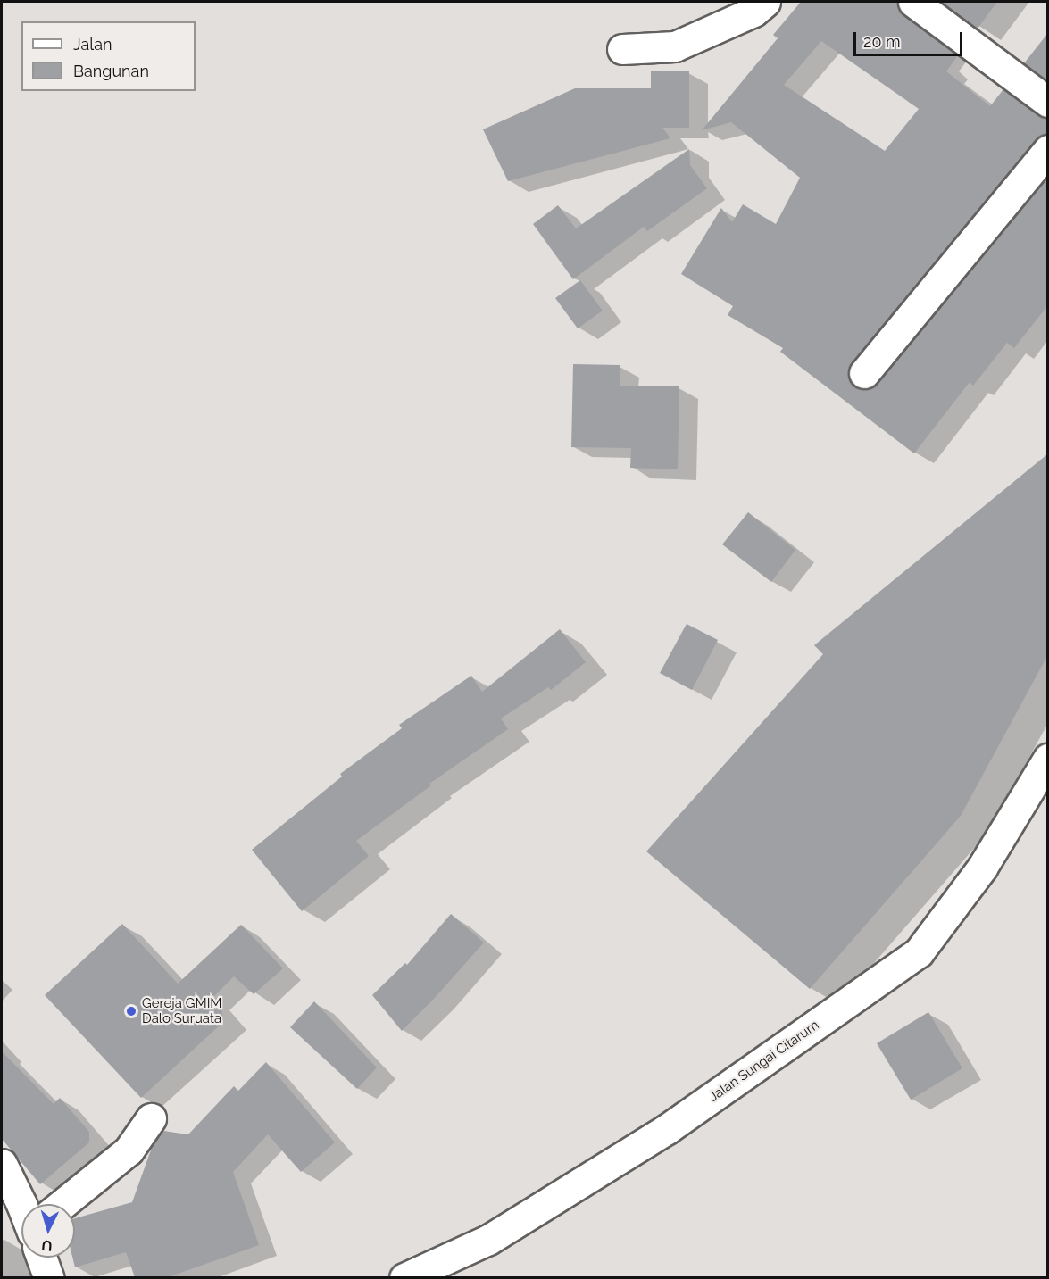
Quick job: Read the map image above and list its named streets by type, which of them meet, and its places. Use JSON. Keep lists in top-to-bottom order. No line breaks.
{"streets":{"street":["Jalan Sungai Citarum"]},"places":["Gereja GMIM Dalo Suruata"],"legend":["Jalan","Bangunan"],"scale_bar":"20 m","north":"bottom"}
